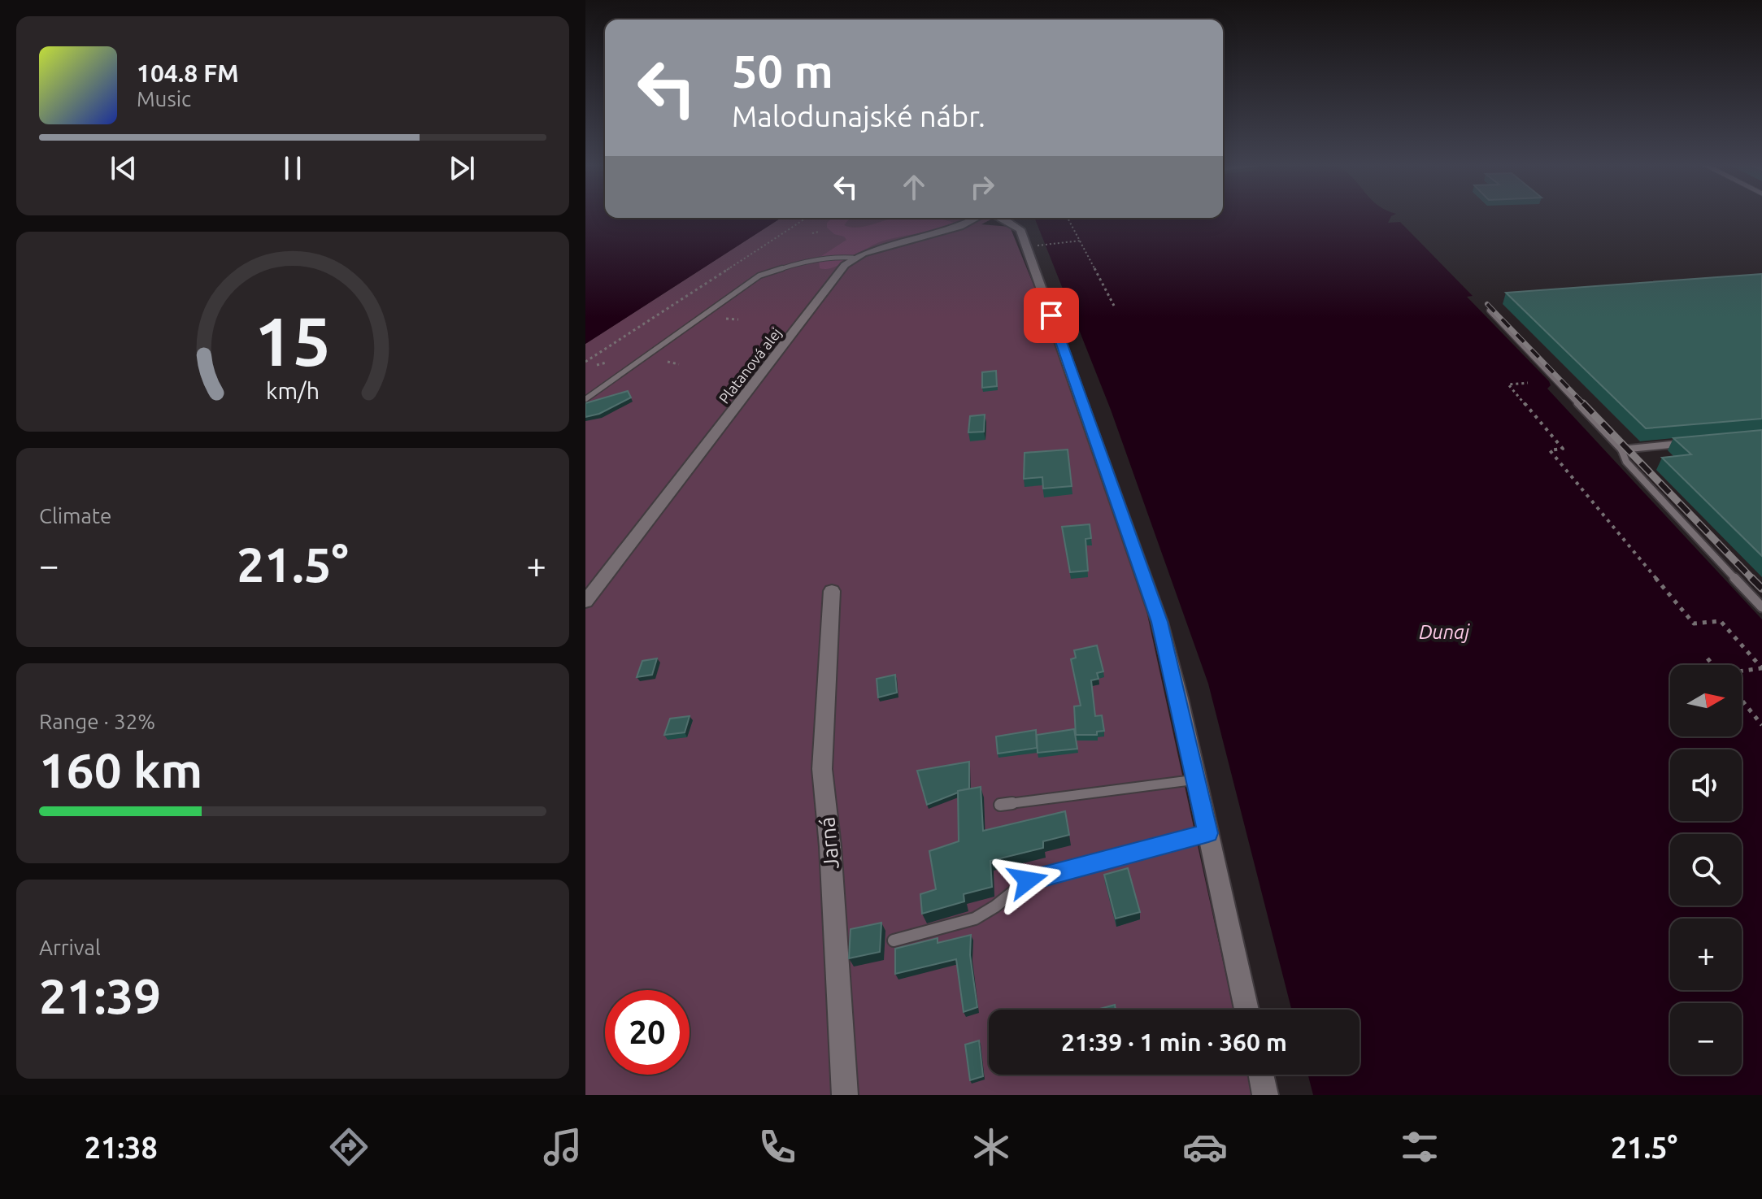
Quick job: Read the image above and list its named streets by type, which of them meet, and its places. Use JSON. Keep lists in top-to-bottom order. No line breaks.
{"streets":{"street":["Platanová alej","Jarná"]},"water":["Dunaj"],"north":"right","page":{"turn":["50 m","Malodunajské nábr."],"song":["104.8 FM","Music"],"tile":["Climate",["Range · 32%","160 km"],["Arrival","21:39"]],"heat":["−","21.5°","+"],"map_buttons":["+","−"],"limit":"20","trip":"21:39 · 1 min · 360 m","tabs":["21:38","21.5°"],"gauge":["15","km/h"]}}
